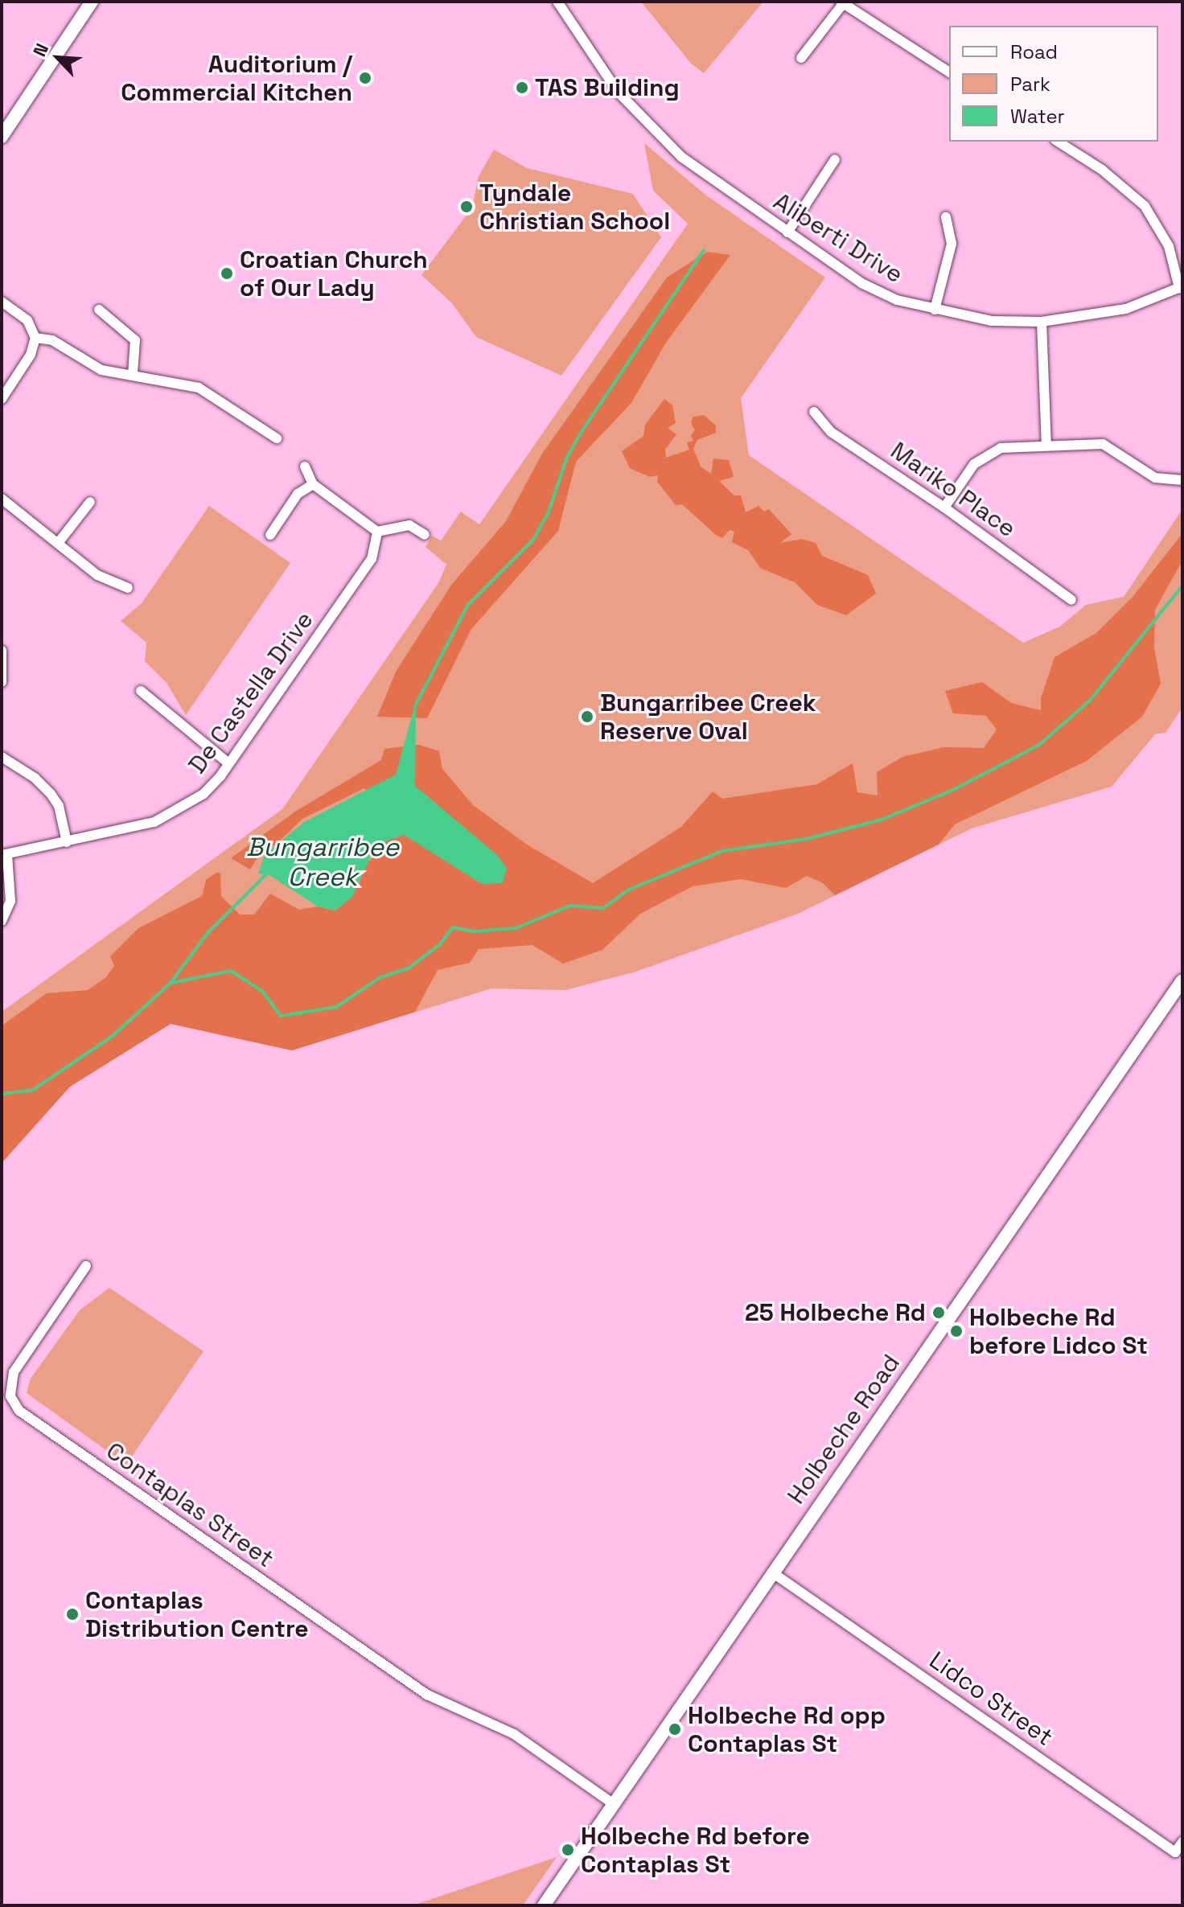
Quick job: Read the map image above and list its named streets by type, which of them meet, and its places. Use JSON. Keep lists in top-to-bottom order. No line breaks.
{"streets":{"street":["Aliberti Drive","Mariko Place","De Castella Drive","Holbeche Road","Contaplas Street","Lidco Street"]},"crossings":[["Holbeche Road","Contaplas Street"],["Holbeche Road","Lidco Street"]],"water":["Bungarribee Creek"],"places":["Auditorium / Commercial Kitchen","TAS Building","Tyndale Christian School","Croatian Church of Our Lady","Bungarribee Creek Reserve Oval","25 Holbeche Rd","Holbeche Rd before Lidco St","Contaplas Distribution Centre","Holbeche Rd opp Contaplas St","Holbeche Rd before Contaplas St"],"legend":["Road","Park","Water"],"north":"top left"}
